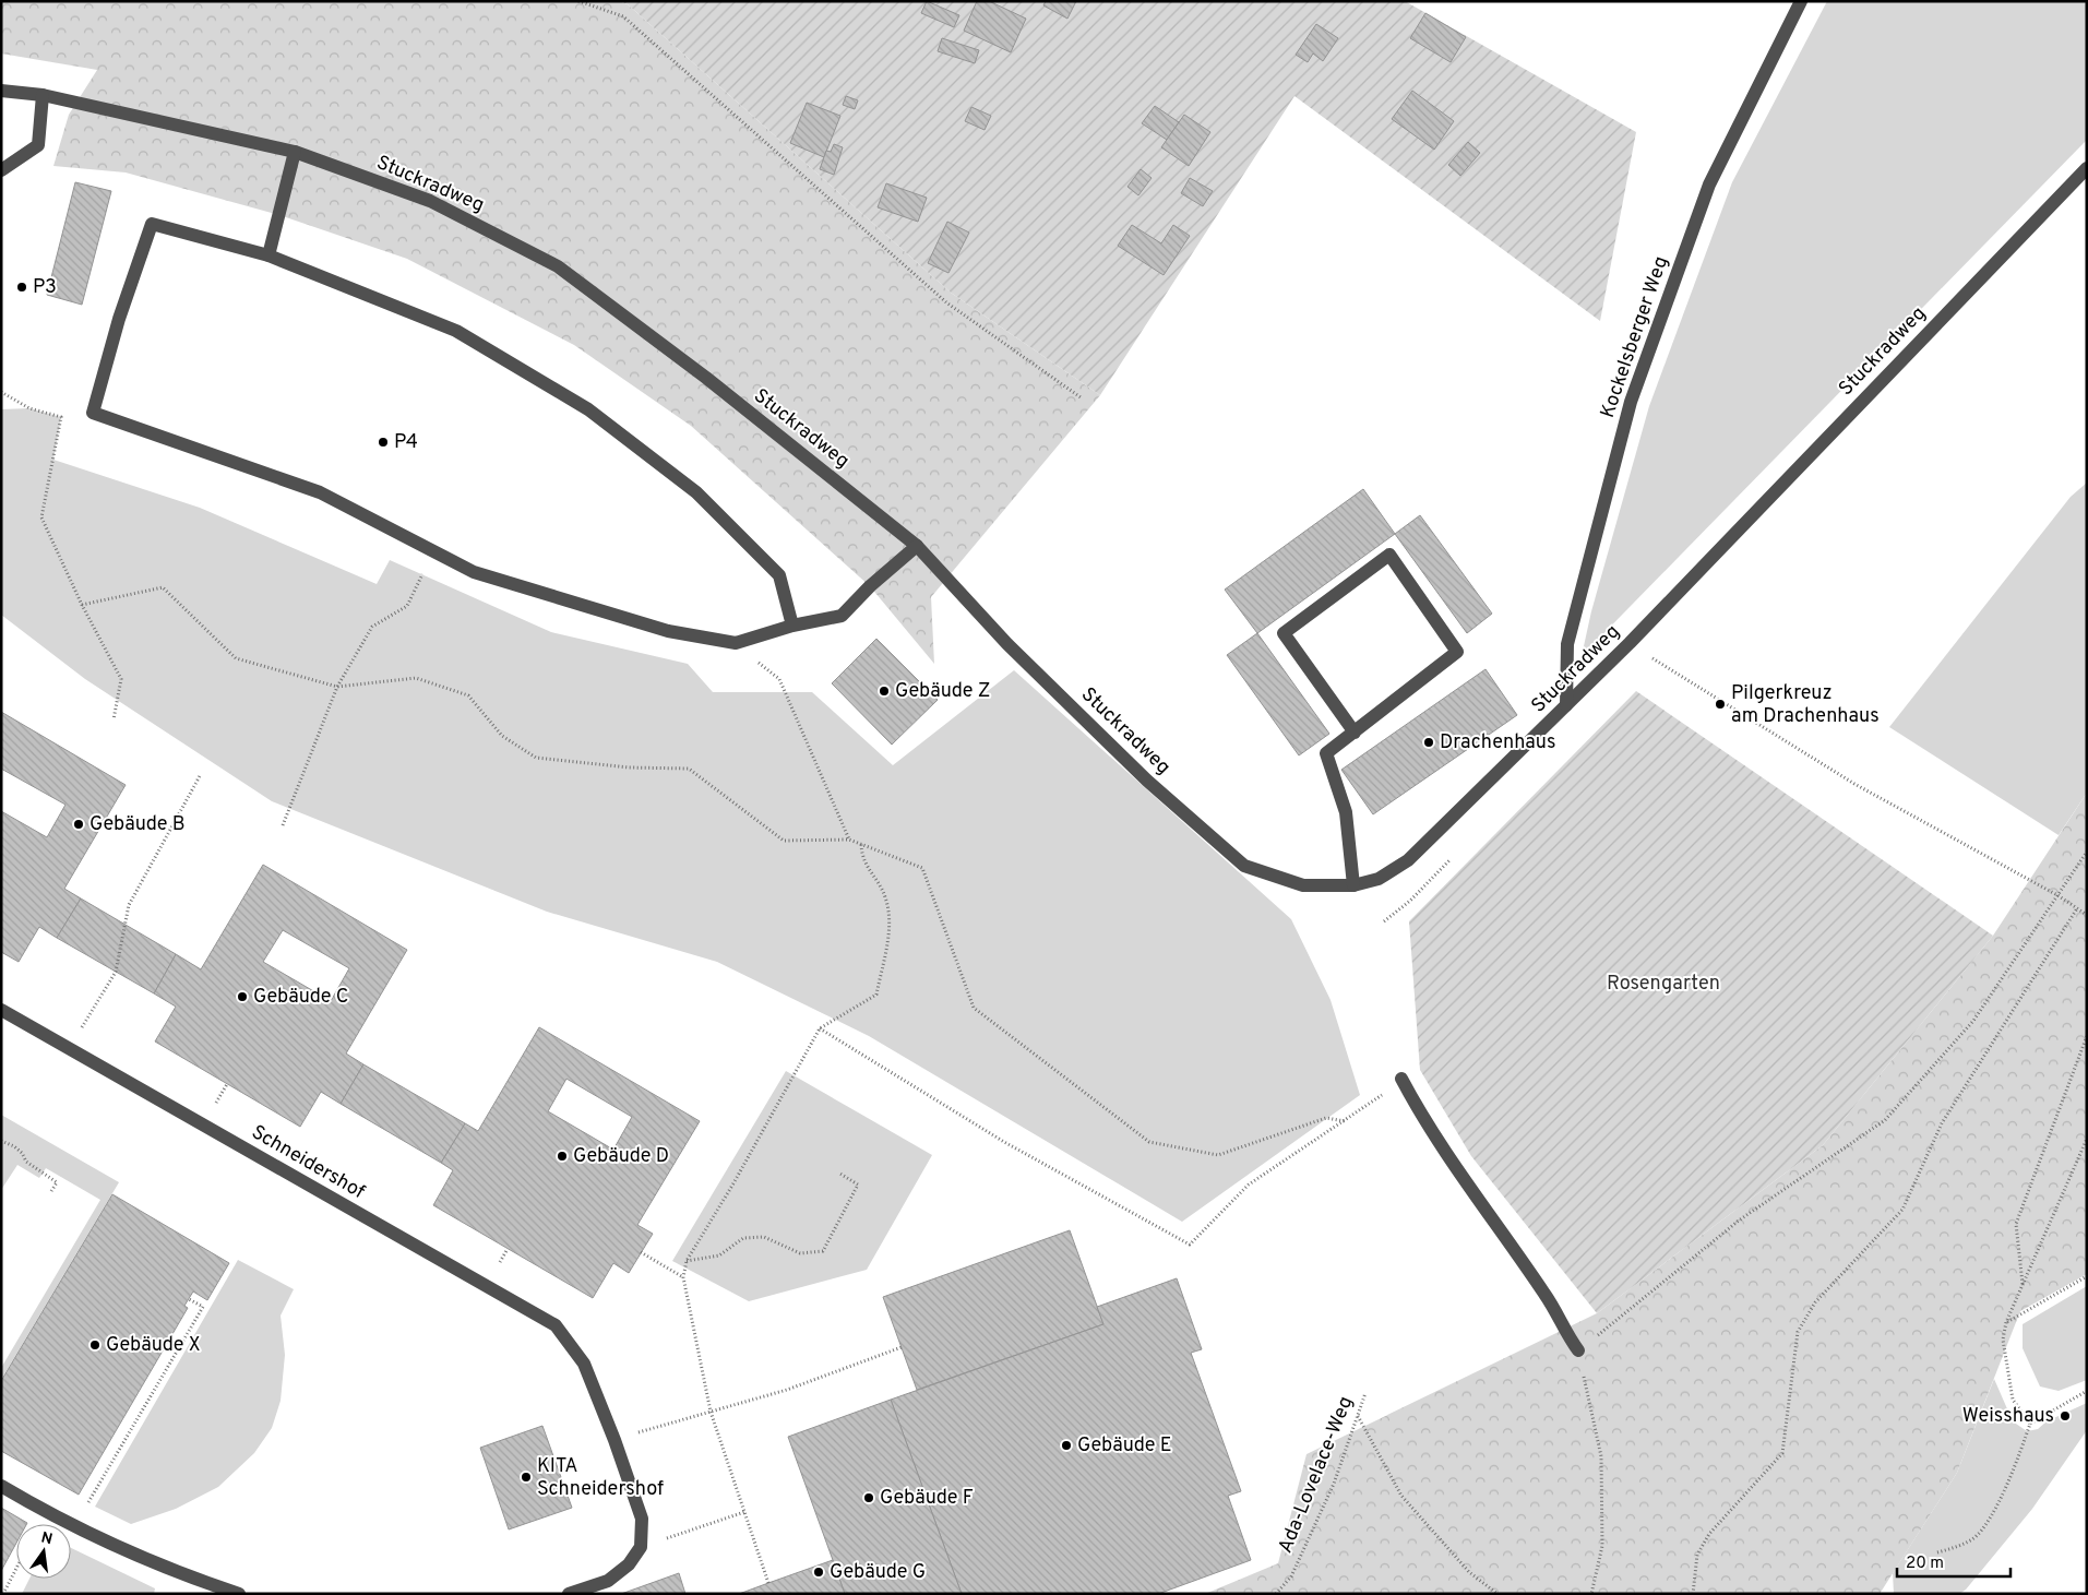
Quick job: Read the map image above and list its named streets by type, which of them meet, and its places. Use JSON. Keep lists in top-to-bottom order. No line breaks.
{"streets":{"street":["Stuckradweg","Kockelsberger Weg","Schneidershof"],"path":["Ada-Lovelace-Weg"]},"crossings":[["Stuckradweg","Kockelsberger Weg"]],"parks":["Rosengarten"],"places":["P3","P4","Gebäude Z","Pilgerkreuz am Drachenhaus","Drachenhaus","Gebäude B","Gebäude C","Gebäude D","Gebäude X","Weisshaus","Gebäude E","KITA Schneidershof","Gebäude F","Gebäude G"],"scale_bar":"20 m","north":"top"}
